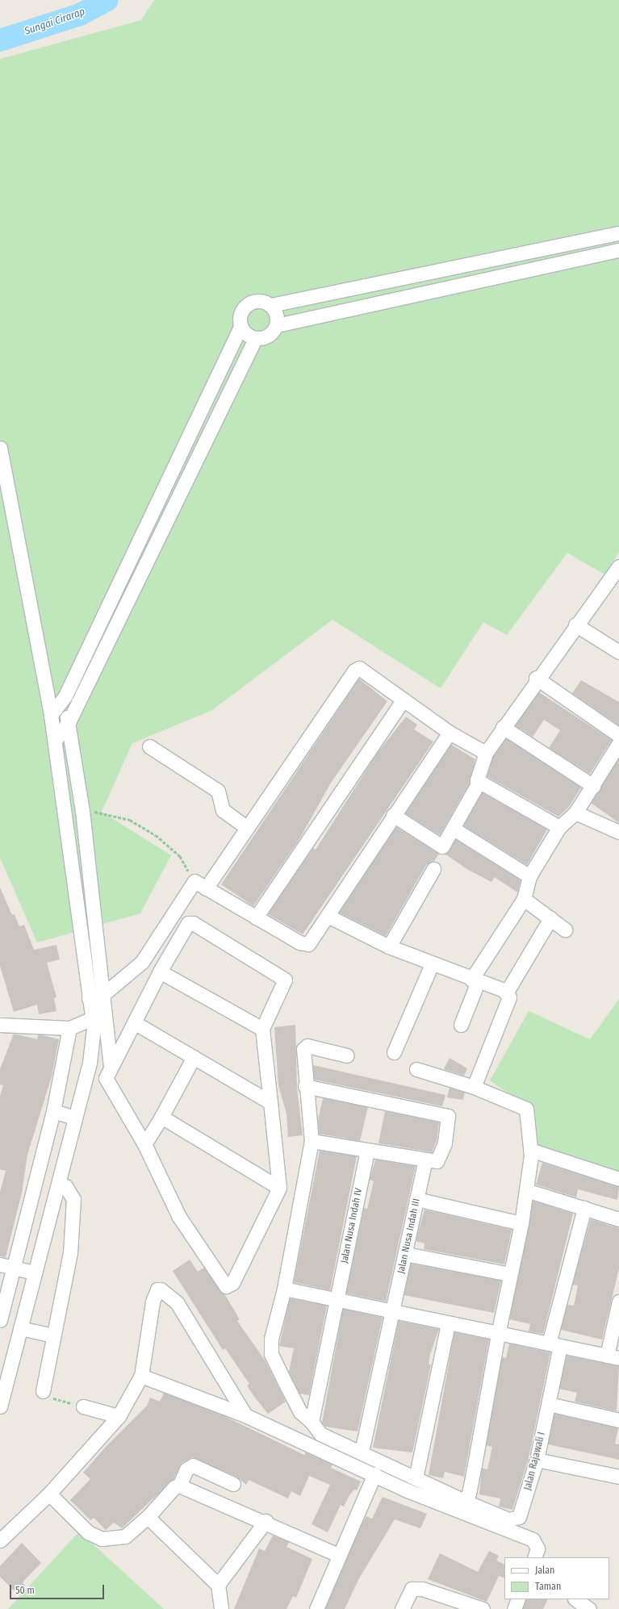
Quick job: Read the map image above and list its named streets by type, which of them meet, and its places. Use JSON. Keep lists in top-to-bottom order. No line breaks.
{"streets":{"street":["Jalan Nusa Indah IV","Jalan Nusa Indah III","Jalan Rajawali I"]},"water":["Sungai Cirarap"],"legend":["Jalan","Taman"],"scale_bar":"50 m"}
